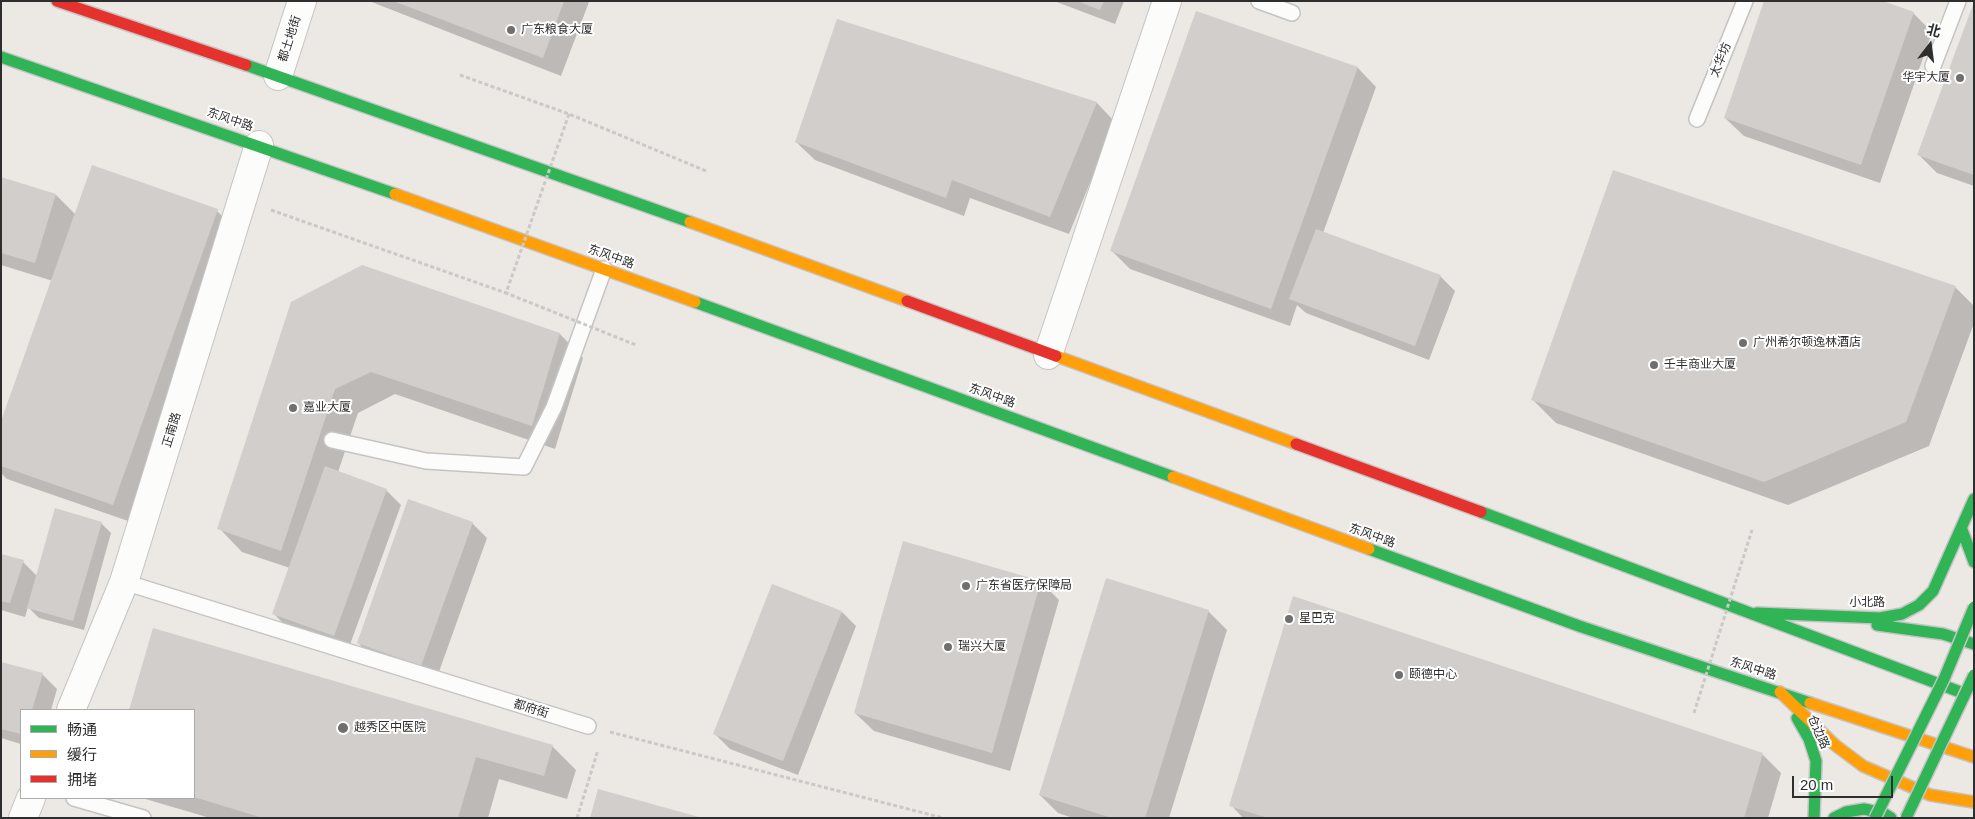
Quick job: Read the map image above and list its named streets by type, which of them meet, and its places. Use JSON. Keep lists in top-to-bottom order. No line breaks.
{"streets":{"main road":["东风中路","小北路","仓边路"],"street":["都土地街","正南路"],"lane":["太华坊","都府街"]},"crossings":[["东风中路","正南路"],["东风中路","仓边路"],["正南路","都府街"]],"places":["广东粮食大厦","华宇大厦","广州希尔顿逸林酒店","壬丰商业大厦","嘉业大厦","广东省医疗保障局","星巴克","瑞兴大厦","颐德中心","越秀区中医院"],"legend":["畅通","缓行","拥堵"],"scale_bar":"20 m","north":"top"}
